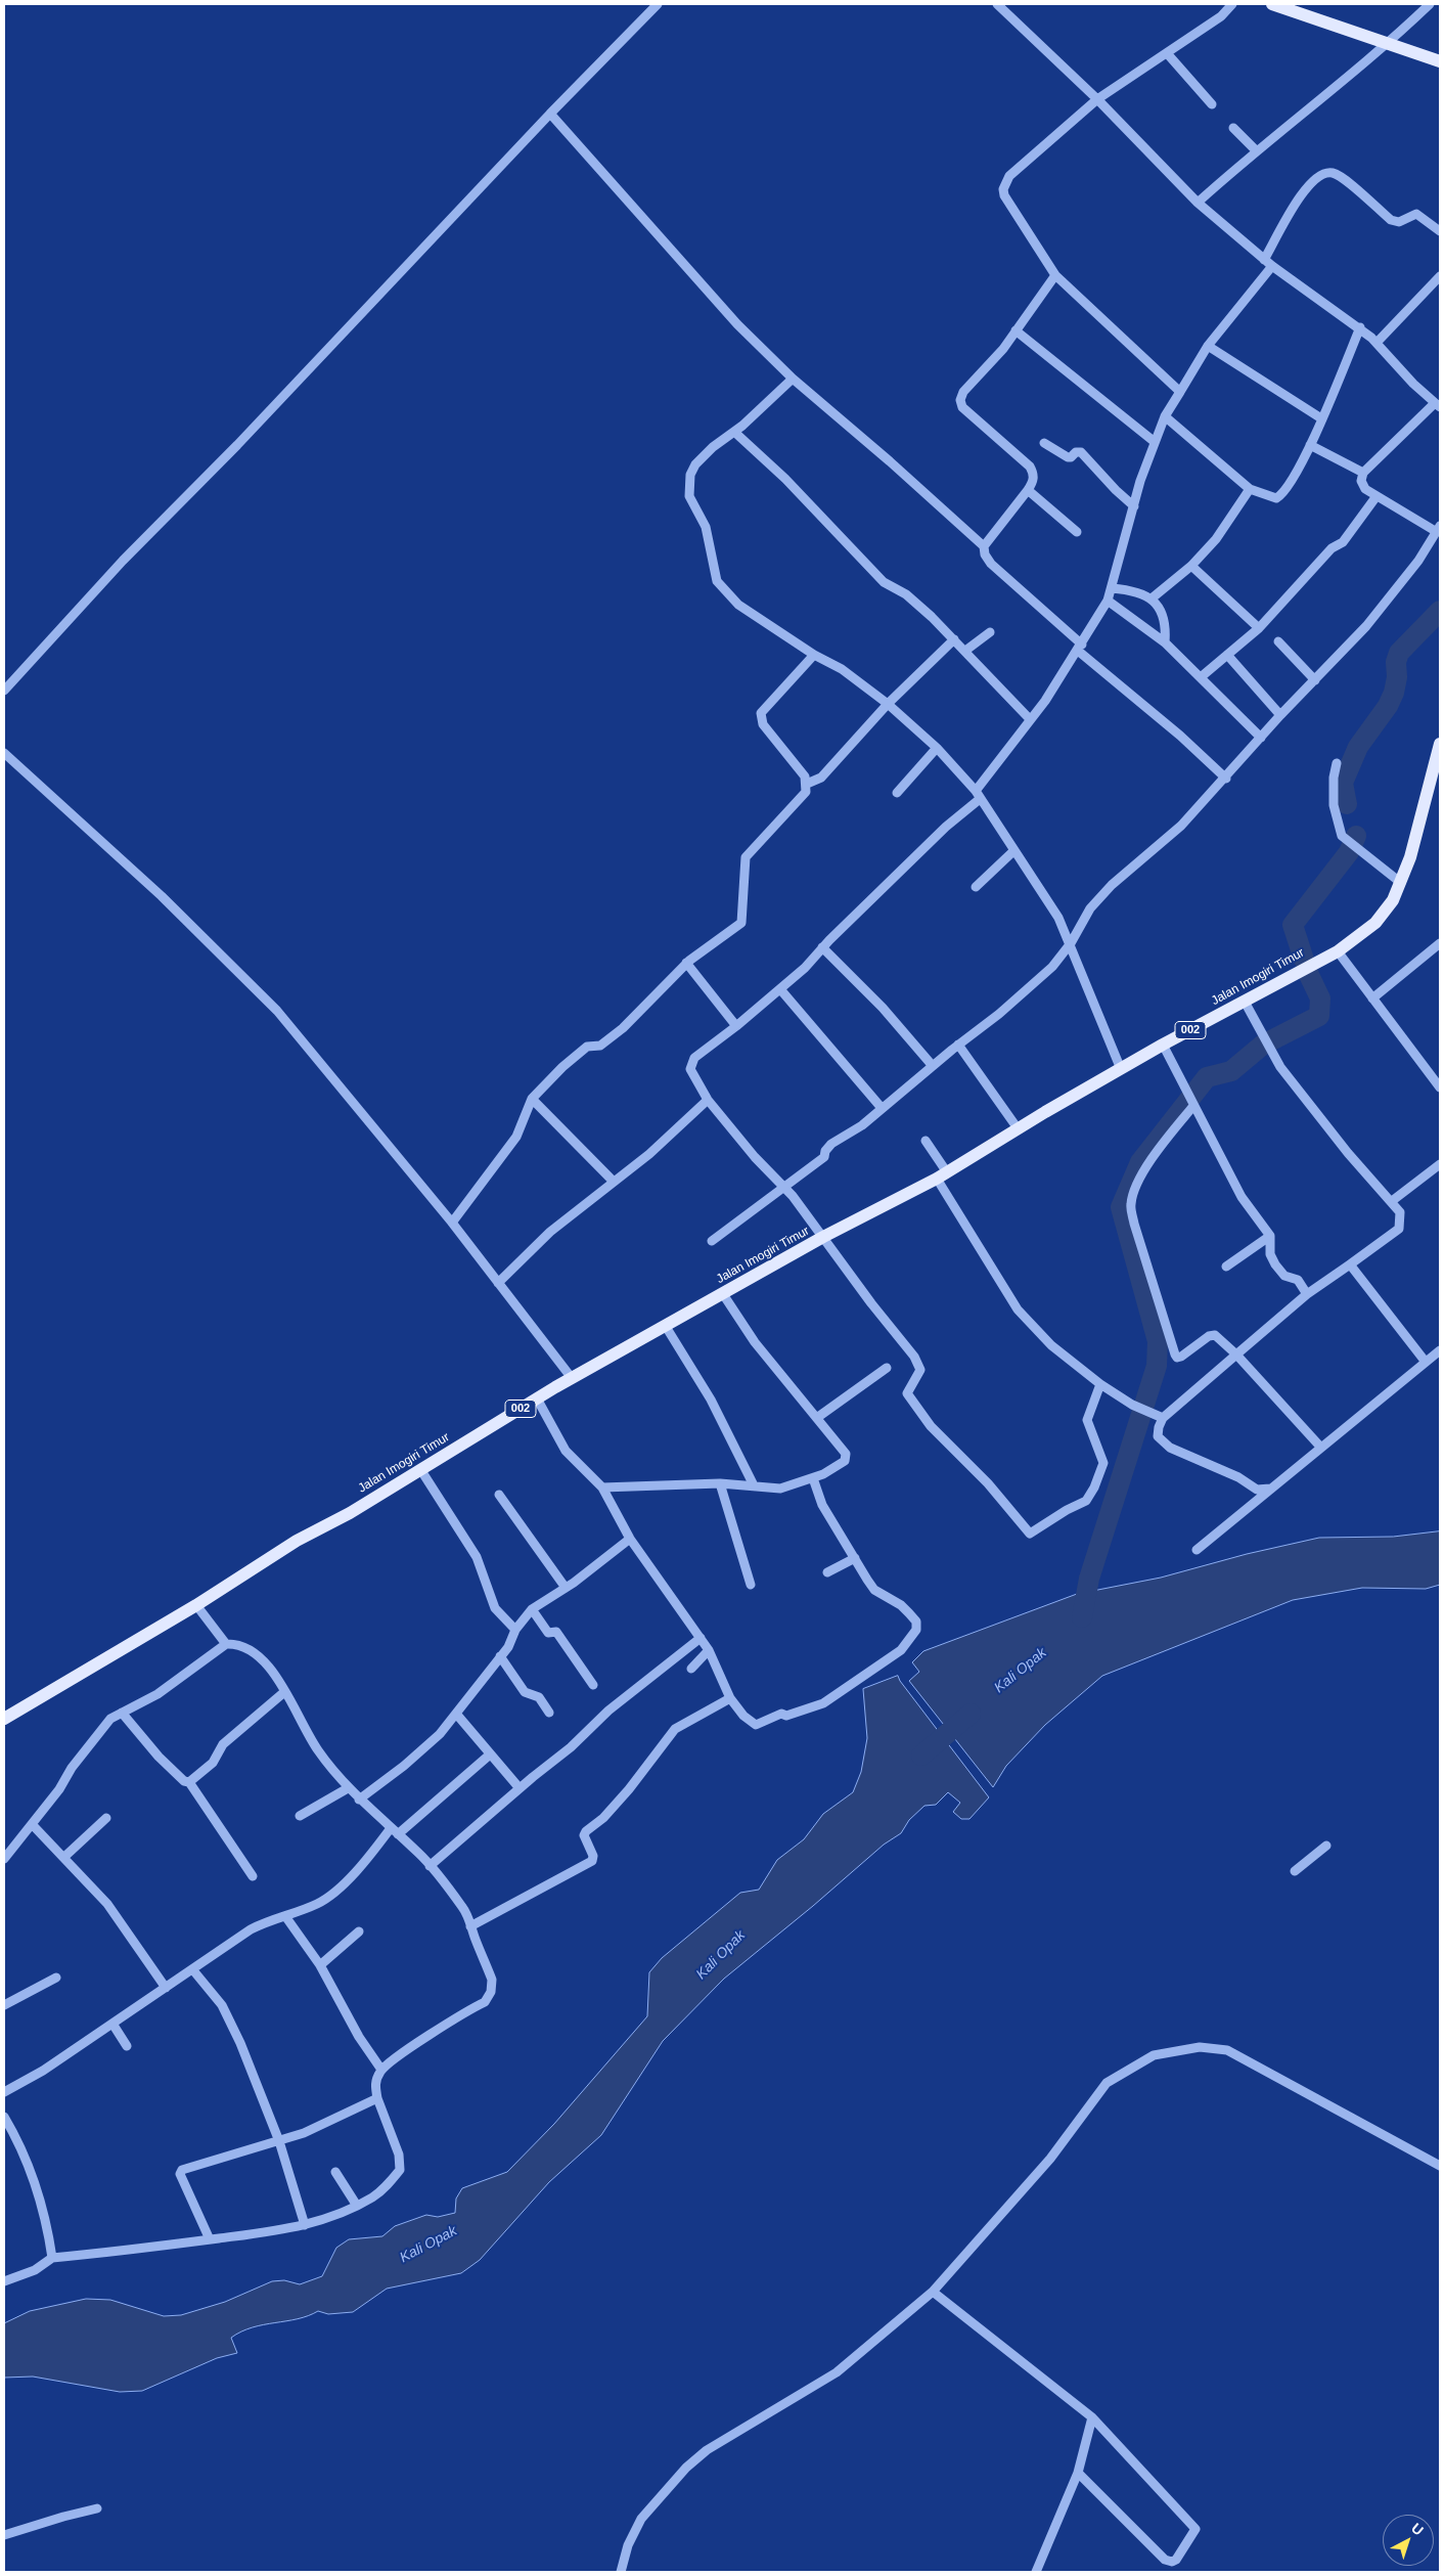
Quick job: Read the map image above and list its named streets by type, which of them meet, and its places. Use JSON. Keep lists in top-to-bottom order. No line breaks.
{"streets":{"main road":["Jalan Imogiri Timur","002"]},"water":["Kali Opak"],"north":"top right"}
